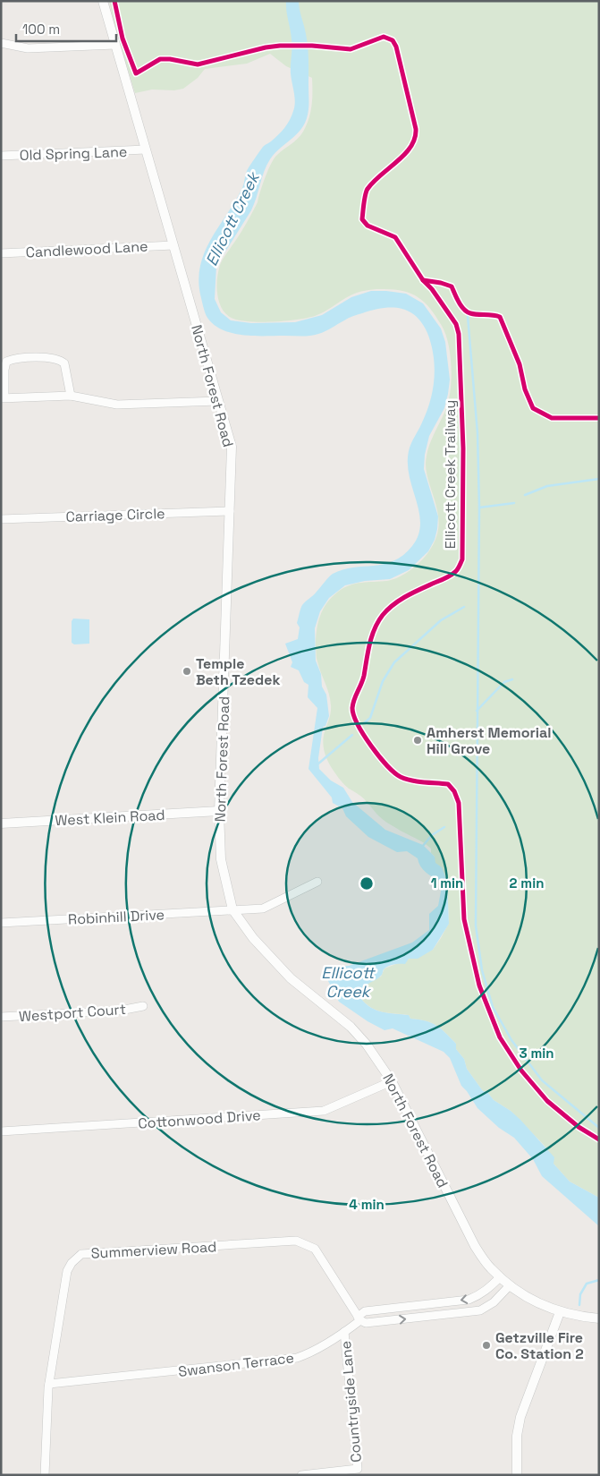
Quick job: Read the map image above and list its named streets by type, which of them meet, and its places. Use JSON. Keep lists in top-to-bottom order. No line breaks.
{"streets":{"street":["Old Spring Lane","Candlewood Lane","North Forest Road","Carriage Circle","West Klein Road","Robinhill Drive","Westport Court","Cottonwood Drive","Summerview Road","Swanson Terrace","Countryside Lane"],"cycle path":["Ellicott Creek Trailway"]},"crossings":[["Old Spring Lane","North Forest Road"],["Candlewood Lane","North Forest Road"],["North Forest Road","Carriage Circle"],["North Forest Road","West Klein Road"],["North Forest Road","Robinhill Drive"],["North Forest Road","Cottonwood Drive"],["North Forest Road","Swanson Terrace"],["Summerview Road","Swanson Terrace"],["Swanson Terrace","Countryside Lane"]],"water":["Ellicott Creek"],"places":["Temple Beth Tzedek","Amherst Memorial Hill Grove","Getzville Fire Co. Station 2"],"scale_bar":"100 m","rings":["1 min","2 min","3 min","4 min"]}
